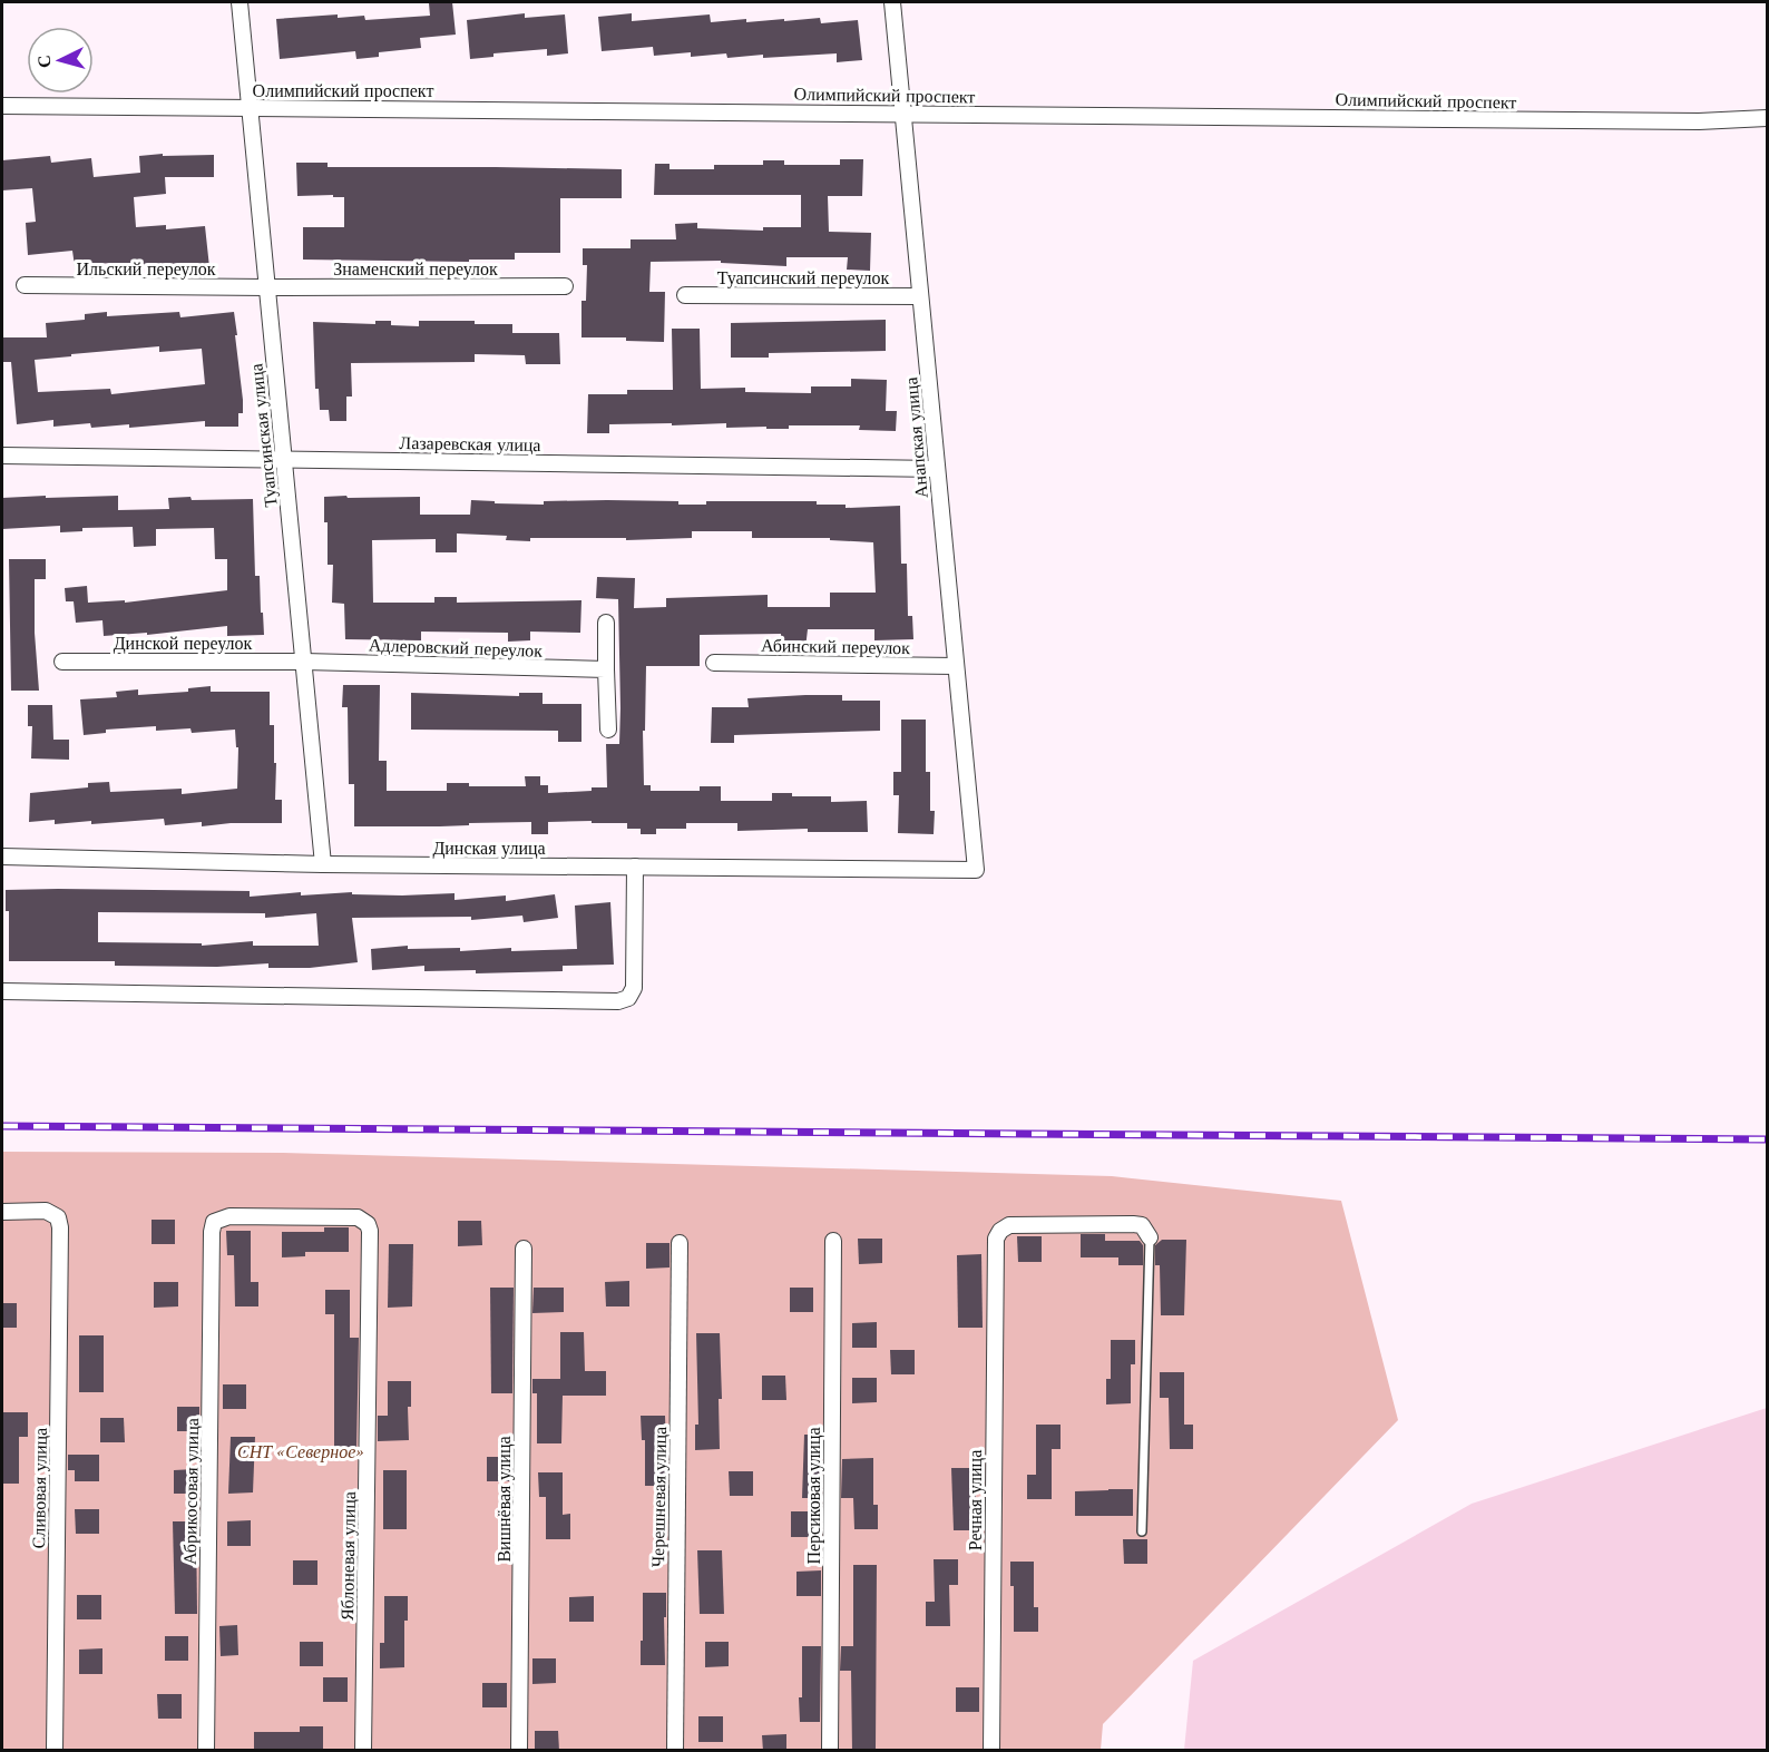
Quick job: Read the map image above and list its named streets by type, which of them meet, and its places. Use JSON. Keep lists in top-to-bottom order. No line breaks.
{"streets":{"street":["Олимпийский проспект","Ильский переулок","Знаменский переулок","Туапсинский переулок","Туапсинская улица","Анапская улица","Лазаревская улица","Динской переулок","Абинский переулок","Адлеровский переулок","Динская улица","Сливовая улица","Абрикосовая улица","Персиковая улица","Черешневая улица","Вишнёвая улица","Речная улица","Яблоневая улица"]},"crossings":[["Олимпийский проспект","Туапсинская улица"],["Олимпийский проспект","Анапская улица"],["Ильский переулок","Знаменский переулок"],["Ильский переулок","Туапсинская улица"],["Знаменский переулок","Туапсинская улица"],["Туапсинский переулок","Анапская улица"],["Туапсинская улица","Лазаревская улица"],["Туапсинская улица","Динской переулок"],["Туапсинская улица","Адлеровский переулок"],["Туапсинская улица","Динская улица"],["Анапская улица","Лазаревская улица"],["Анапская улица","Абинский переулок"],["Анапская улица","Динская улица"],["Динской переулок","Адлеровский переулок"],["Абрикосовая улица","Яблоневая улица"]],"parks":["СНТ «Северное»"],"north":"left"}
